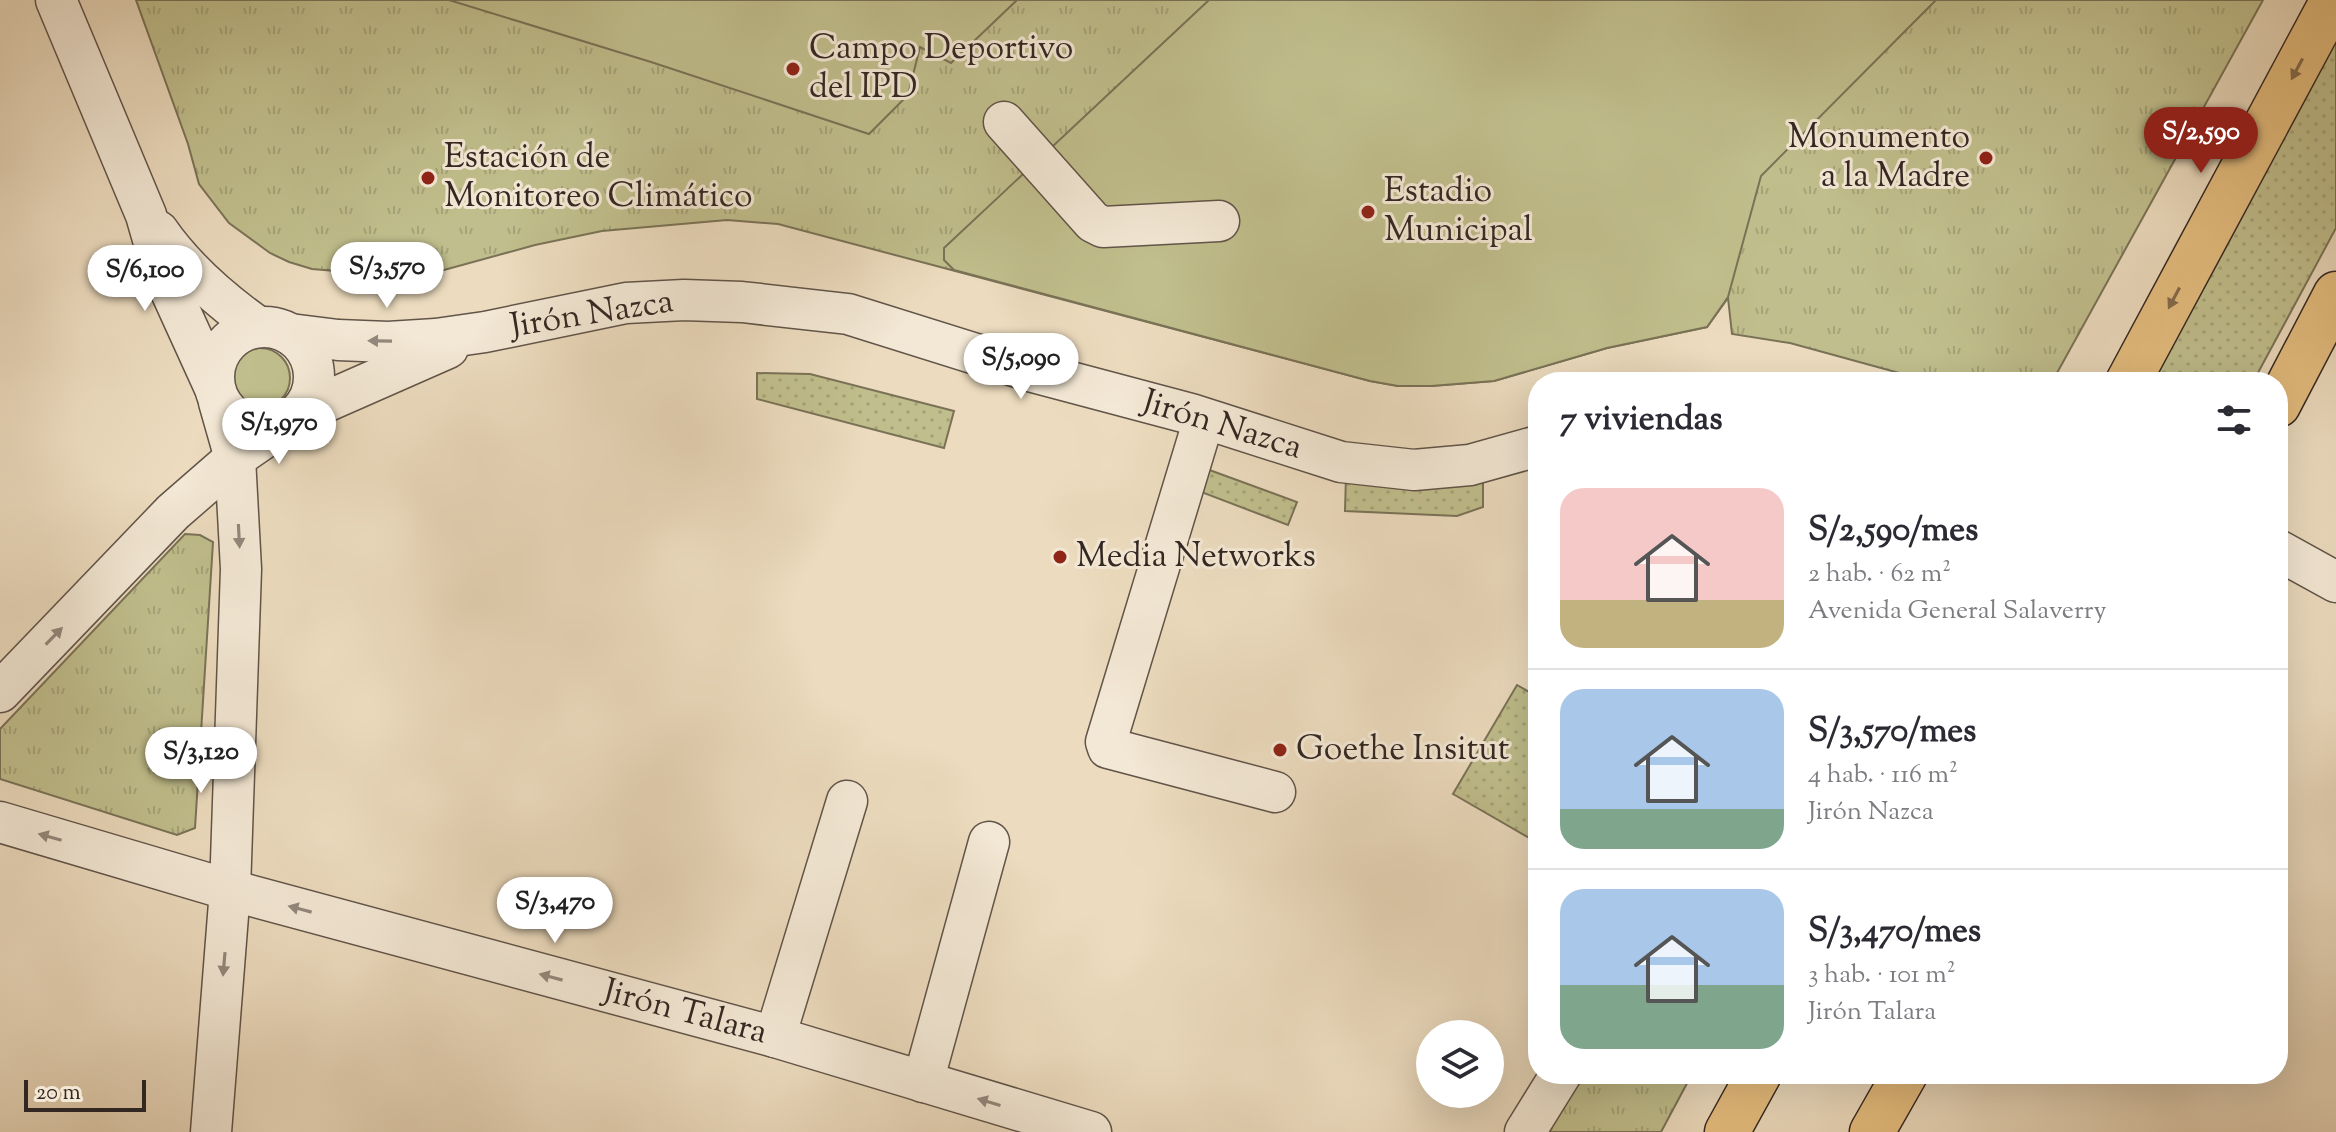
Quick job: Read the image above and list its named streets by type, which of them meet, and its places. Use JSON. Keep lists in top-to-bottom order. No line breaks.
{"streets":{"street":["Jirón Nazca","Jirón Talara"]},"crossings":[["Jirón Nazca","Jirón Talara"]],"one_way":["Jirón Talara"],"places":["Campo Deportivo del IPD","Monumento a la Madre","Estación de Monitoreo Climático","Estadio Municipal","Media Networks","Goethe Insitut"],"scale_bar":"20 m","page":{"price":["S/2,590","S/3,570","S/6,100","S/5,090","S/1,970","S/3,120","S/3,470"],"heading":"7 viviendas","list":[{"name":"S/2,590/mes","note":"2 hab. · 62 m² · Avenida General Salaverry"},{"name":"S/3,570/mes","note":"4 hab. · 116 m² · Jirón Nazca"},{"name":"S/3,470/mes","note":"3 hab. · 101 m² · Jirón Talara"}],"scale":"20 m"}}
